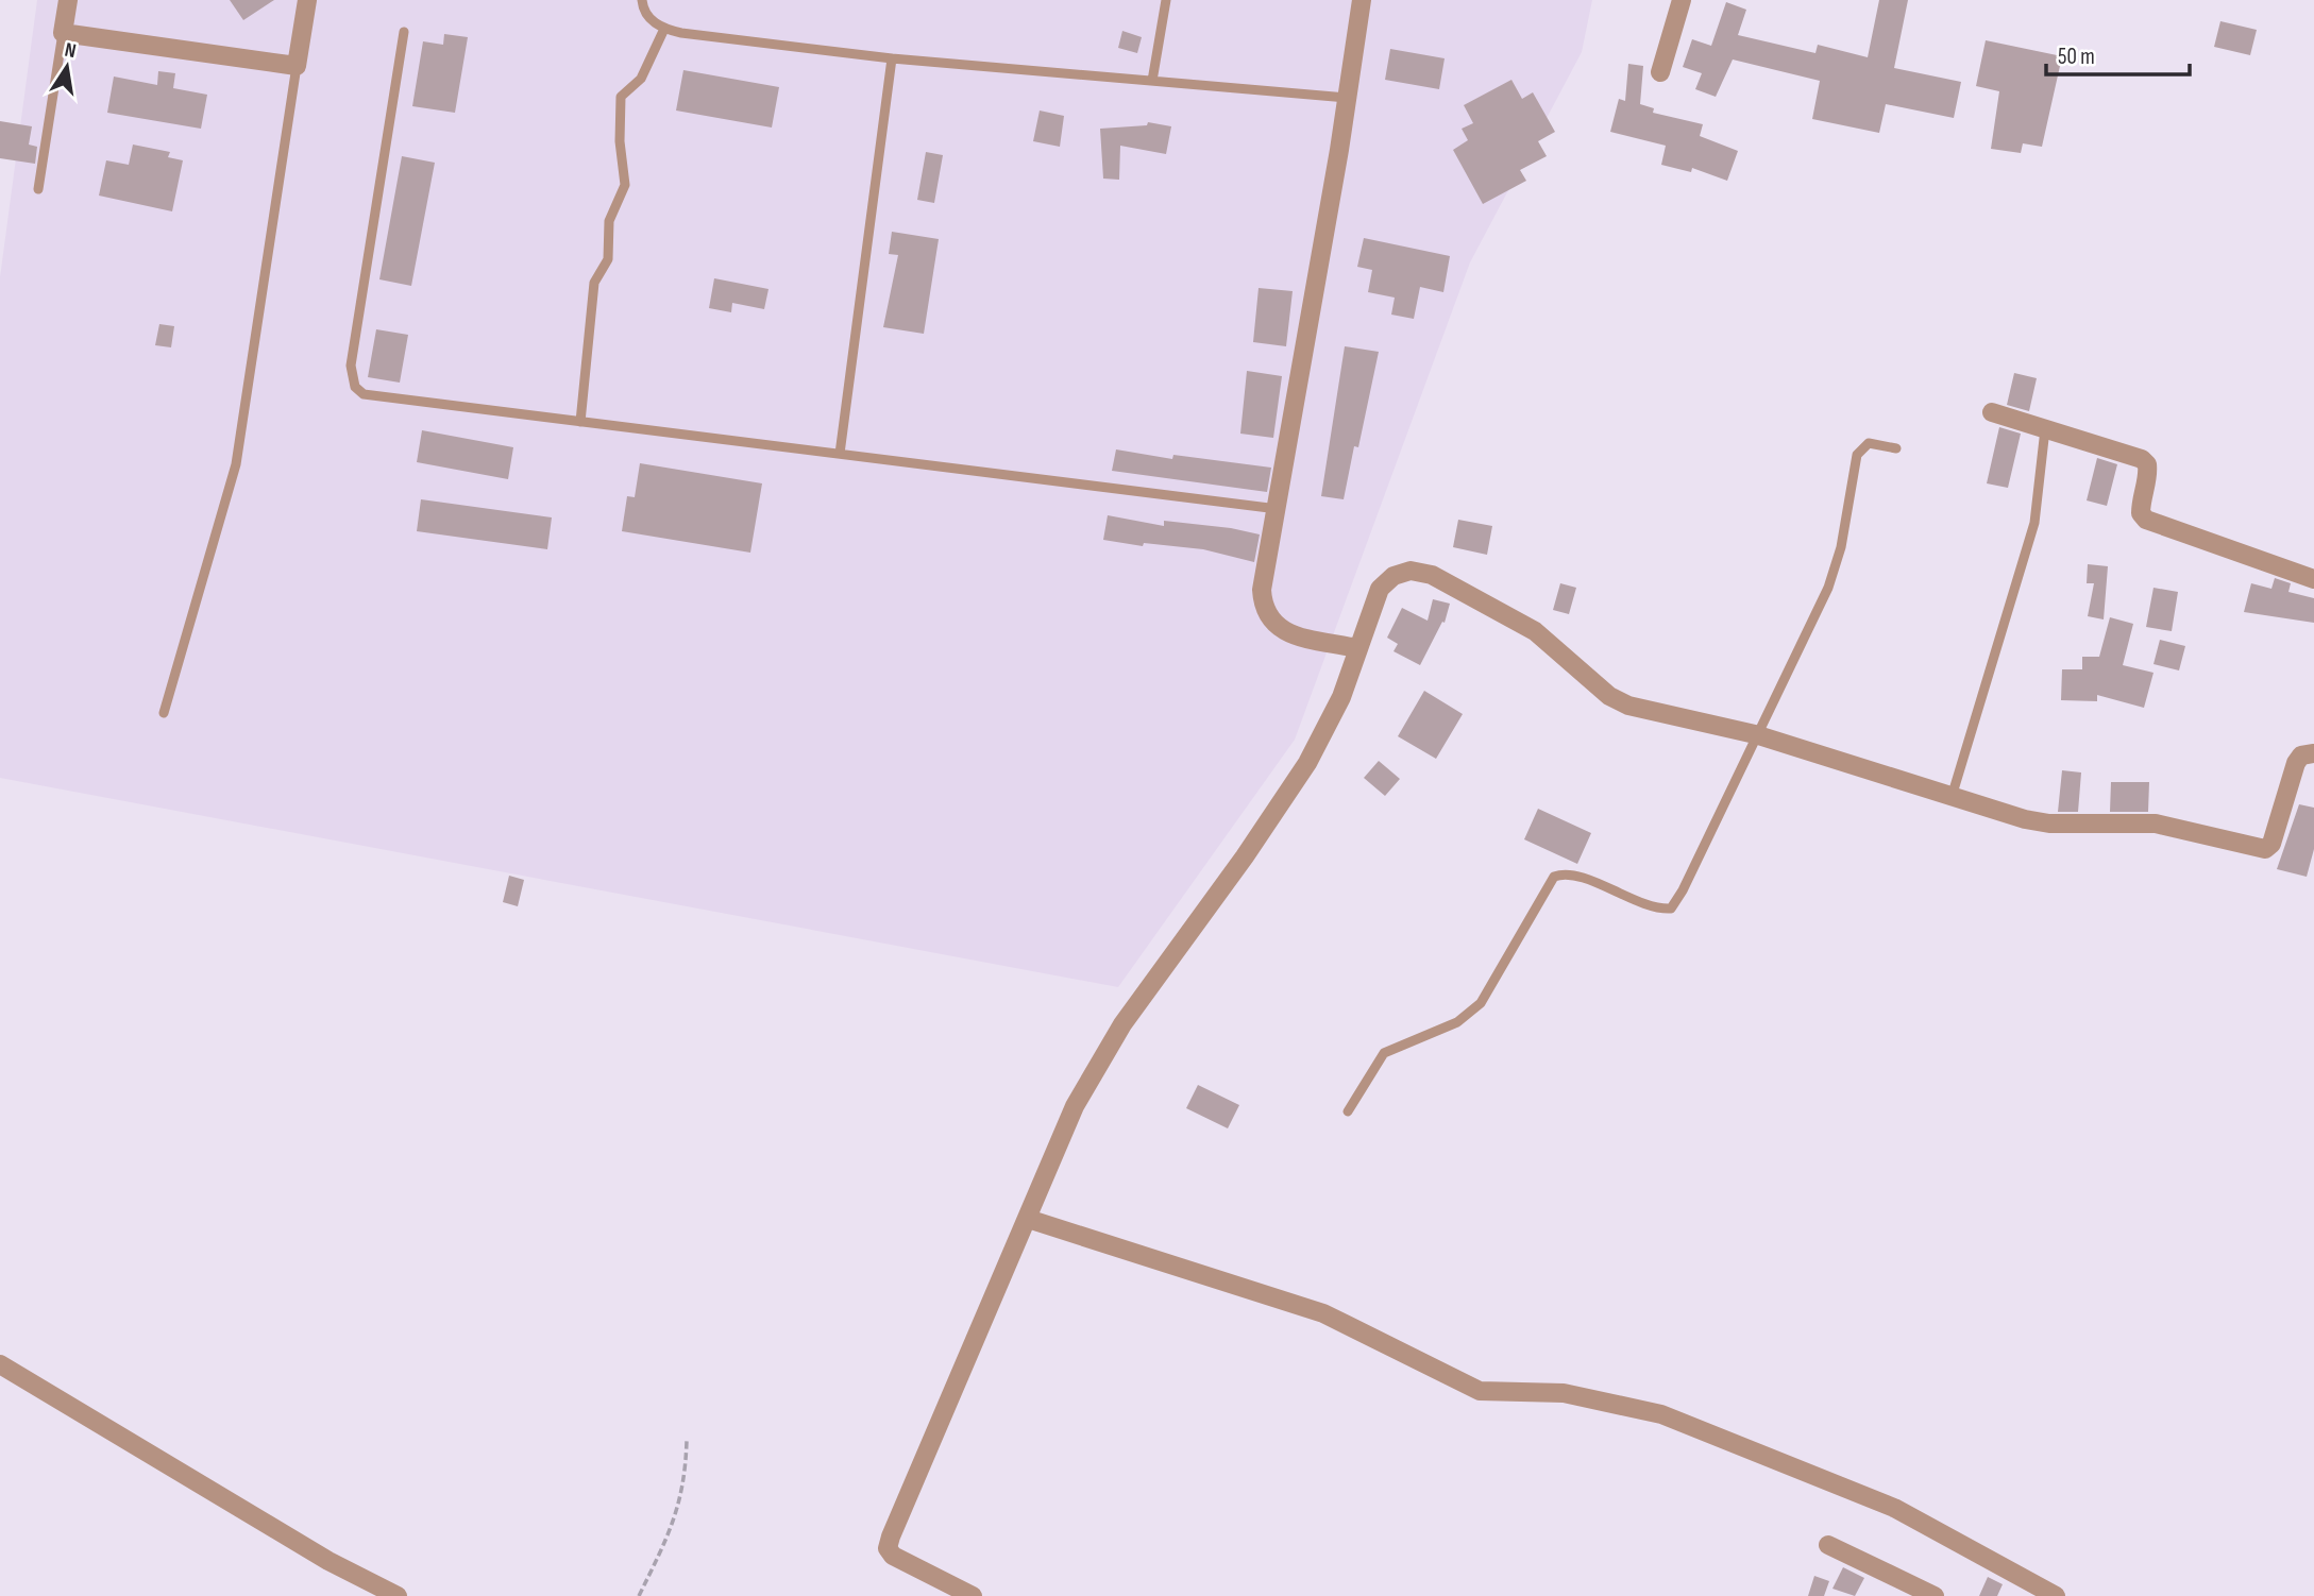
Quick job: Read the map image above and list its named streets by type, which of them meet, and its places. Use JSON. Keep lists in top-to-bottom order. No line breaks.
{"scale_bar":"50 m","north":"top"}
